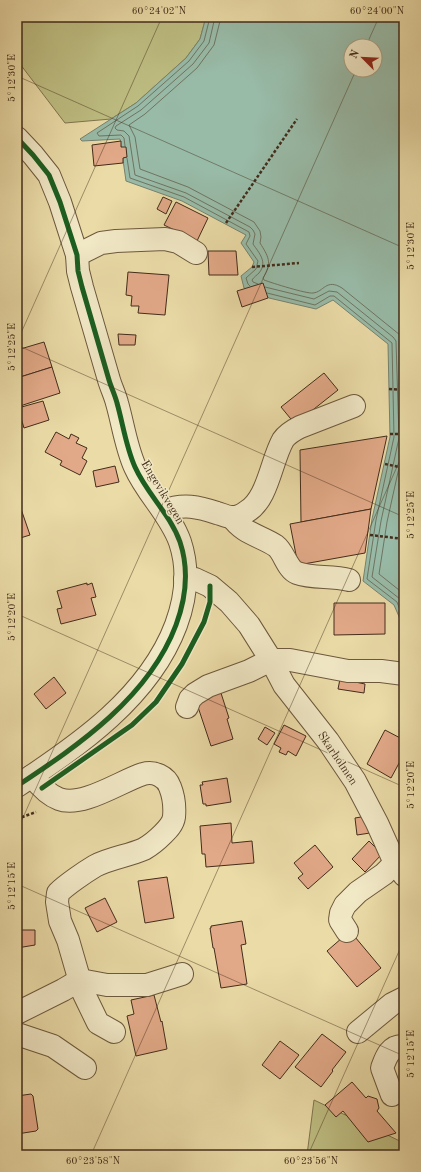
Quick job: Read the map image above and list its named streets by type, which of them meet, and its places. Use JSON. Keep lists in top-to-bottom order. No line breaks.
{"streets":{"street":["Engevikvegen","Skarholmen"]},"crossings":[["Engevikvegen","Skarholmen"]],"north":"top left","coordinates":["60°24'02\"N","60°24'00\"N","5°12'30\"E","5°12'25\"E","5°12'20\"E","5°12'15\"E","60°23'58\"N","60°23'56\"N"]}
